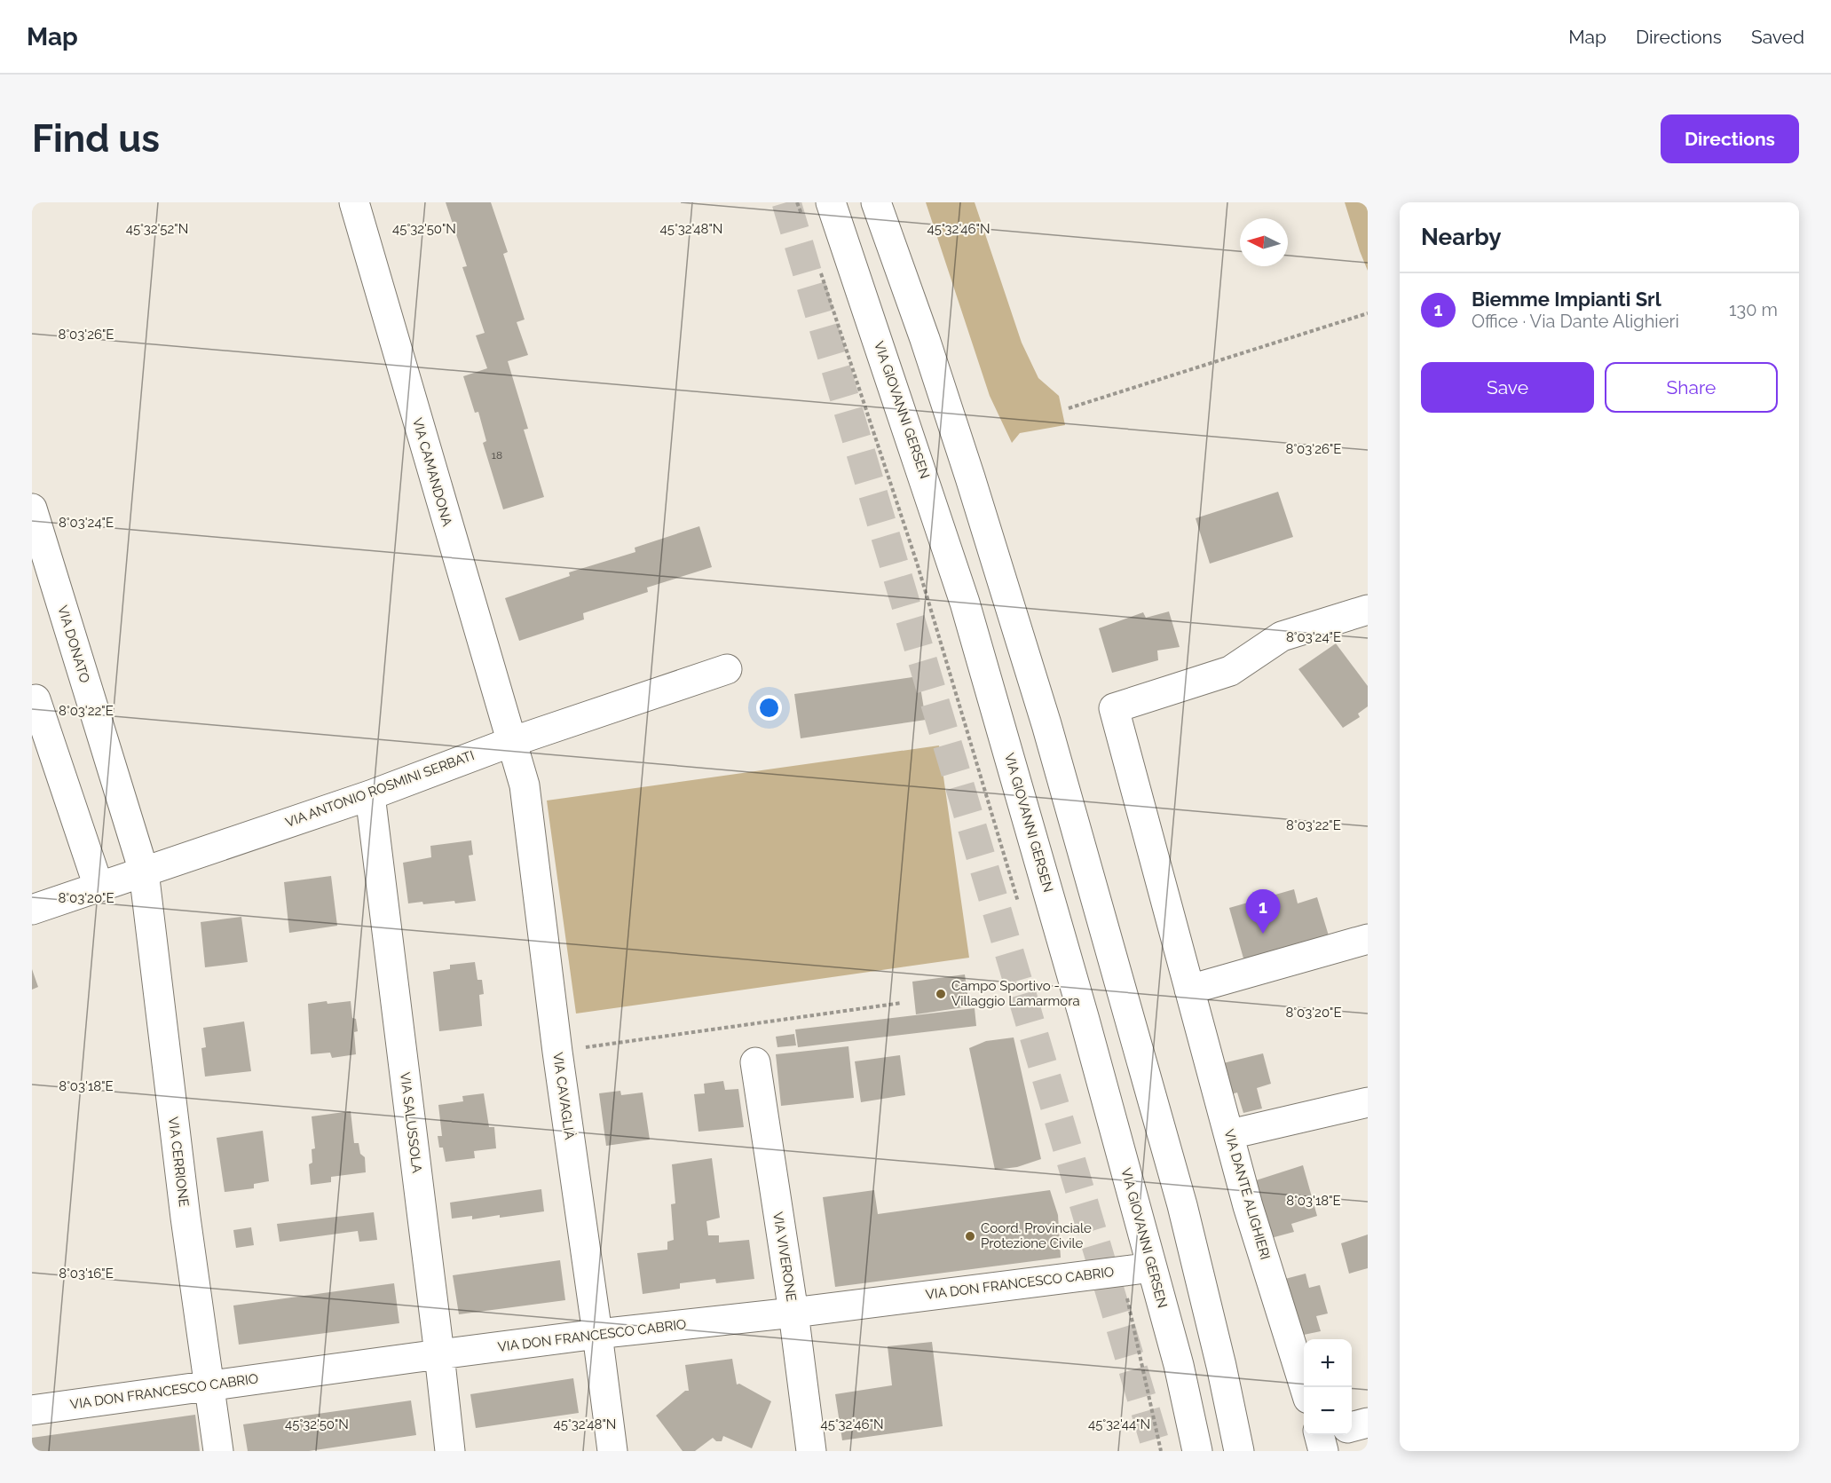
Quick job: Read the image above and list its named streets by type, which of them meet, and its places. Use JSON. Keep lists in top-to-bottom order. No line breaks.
{"streets":{"street":["VIA GIOVANNI GERSEN","VIA CAMANDONA","VIA DONATO","VIA ANTONIO ROSMINI SERBATI","VIA CAVAGLIÀ","VIA SALUSSOLA","VIA CERRIONE","VIA DANTE ALIGHIERI","VIA VIVERONE","VIA DON FRANCESCO CABRIO"]},"crossings":[["VIA GIOVANNI GERSEN","VIA DON FRANCESCO CABRIO"],["VIA CAMANDONA","VIA ANTONIO ROSMINI SERBATI"],["VIA CAMANDONA","VIA CAVAGLIÀ"],["VIA DONATO","VIA ANTONIO ROSMINI SERBATI"],["VIA DONATO","VIA CERRIONE"],["VIA ANTONIO ROSMINI SERBATI","VIA CAVAGLIÀ"],["VIA ANTONIO ROSMINI SERBATI","VIA SALUSSOLA"],["VIA ANTONIO ROSMINI SERBATI","VIA CERRIONE"],["VIA CAVAGLIÀ","VIA DON FRANCESCO CABRIO"],["VIA SALUSSOLA","VIA DON FRANCESCO CABRIO"],["VIA CERRIONE","VIA DON FRANCESCO CABRIO"],["VIA VIVERONE","VIA DON FRANCESCO CABRIO"]],"places":["Campo Sportivo - Villaggio Lamarmora","Coord. Provinciale Protezione Civile"],"house_numbers":["18"],"north":"left","page":{"header":"Map","nav":["Map","Directions","Saved"],"buttons":["Directions",["Save","Share"]],"title":"Find us","heading":"Nearby","list":[{"mark":"1","name":"Biemme Impianti Srl","note":"Office · Via Dante Alighieri","value":"130 m"}],"pins":"1","map_buttons":["+","−"]},"coordinates":["45°32'52\"N","45°32'50\"N","45°32'48\"N","45°32'46\"N","8°03'26\"E","8°03'24\"E","8°03'22\"E","8°03'20\"E","8°03'18\"E","8°03'16\"E","45°32'44\"N"]}
